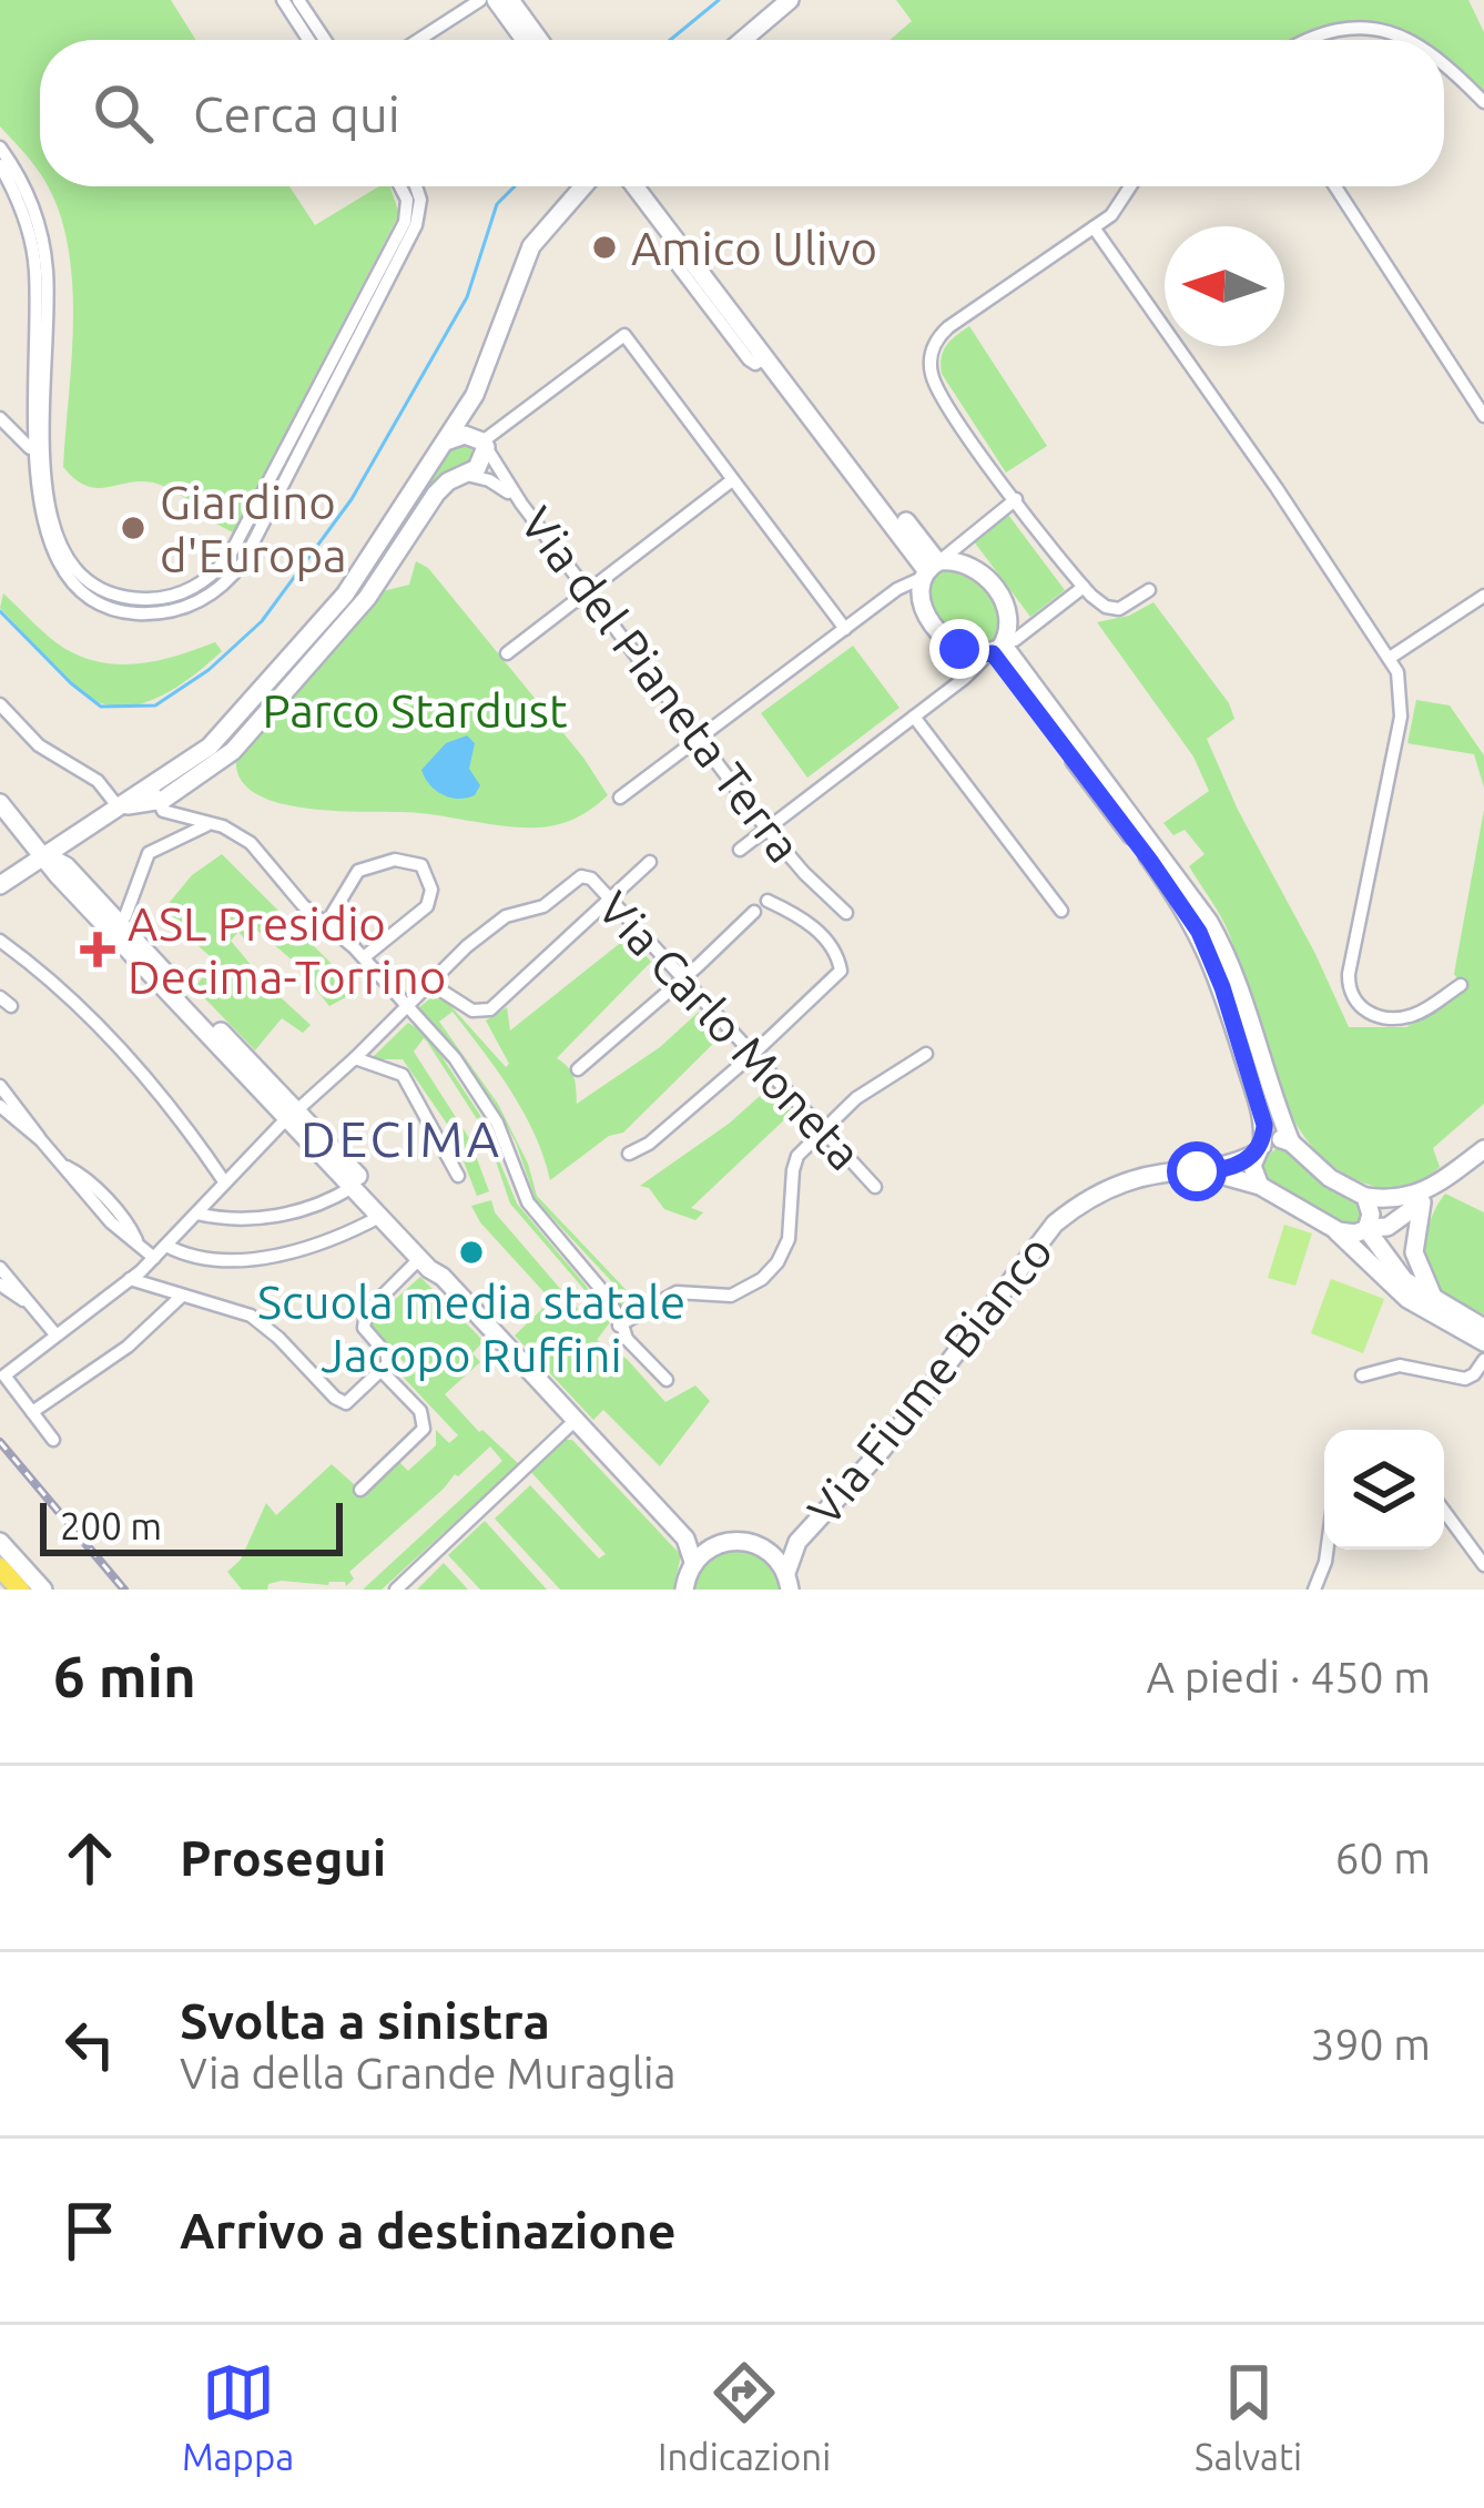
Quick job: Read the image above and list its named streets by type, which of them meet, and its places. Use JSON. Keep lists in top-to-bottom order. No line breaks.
{"streets":{"street":["Via del Pianeta Terra","Via Carlo Moneta","Via Fiume Bianco"]},"districts":["DECIMA"],"parks":["Parco Stardust"],"places":{"other":["Amico Ulivo","Giardino d'Europa","Scuola media statale Jacopo Ruffini"],"health":["ASL Presidio Decima-Torrino"]},"scale_bar":"200 m","north":"left","page":{"search":"Cerca qui","scale":"200 m","heading":["6 min","A piedi · 450 m"],"list":[["Prosegui","60 m"],["Svolta a sinistra","Via della Grande Muraglia","390 m"],"Arrivo a destinazione"],"nav":["Mappa","Indicazioni","Salvati"]}}
